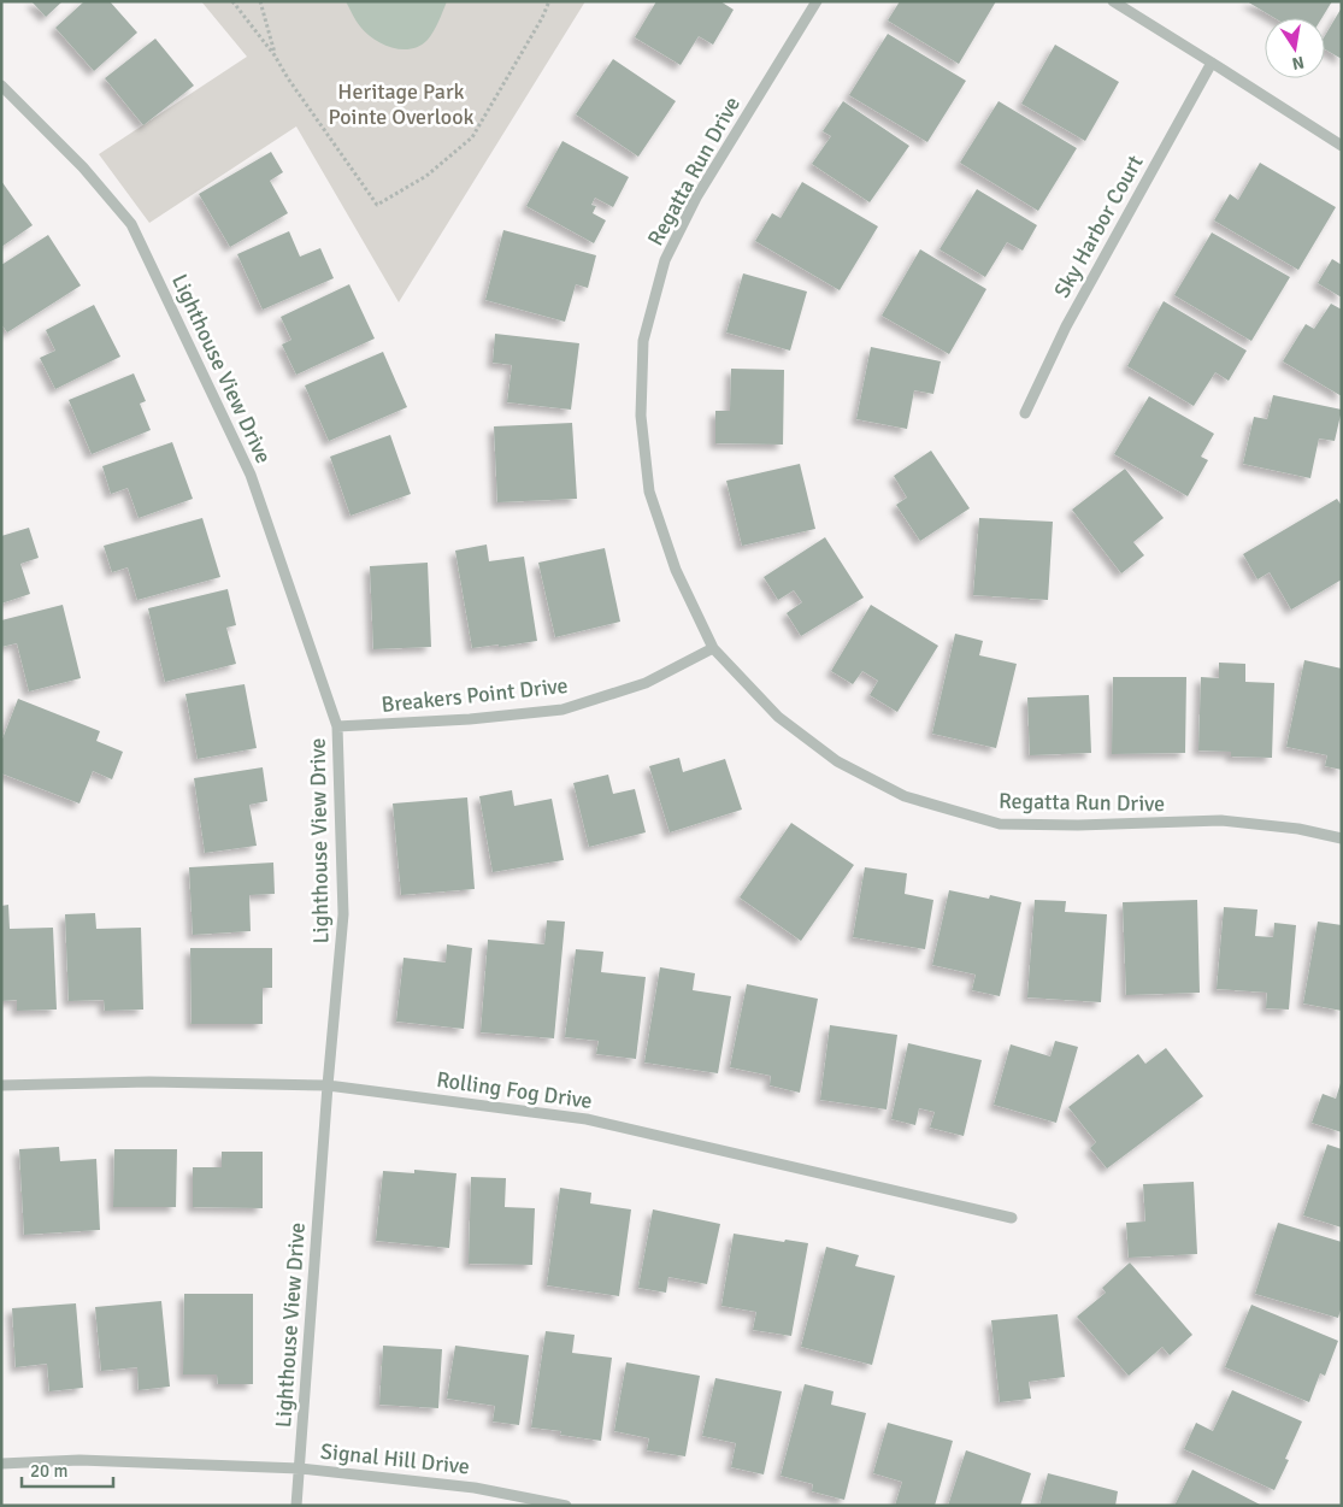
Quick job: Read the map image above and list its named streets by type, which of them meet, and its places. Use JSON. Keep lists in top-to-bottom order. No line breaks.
{"streets":{"street":["Regatta Run Drive","Sky Harbor Court","Lighthouse View Drive","Breakers Point Drive","Rolling Fog Drive","Signal Hill Drive"]},"crossings":[["Regatta Run Drive","Breakers Point Drive"],["Lighthouse View Drive","Breakers Point Drive"],["Lighthouse View Drive","Rolling Fog Drive"],["Lighthouse View Drive","Signal Hill Drive"]],"parks":["Heritage Park Pointe Overlook"],"scale_bar":"20 m","north":"bottom"}
